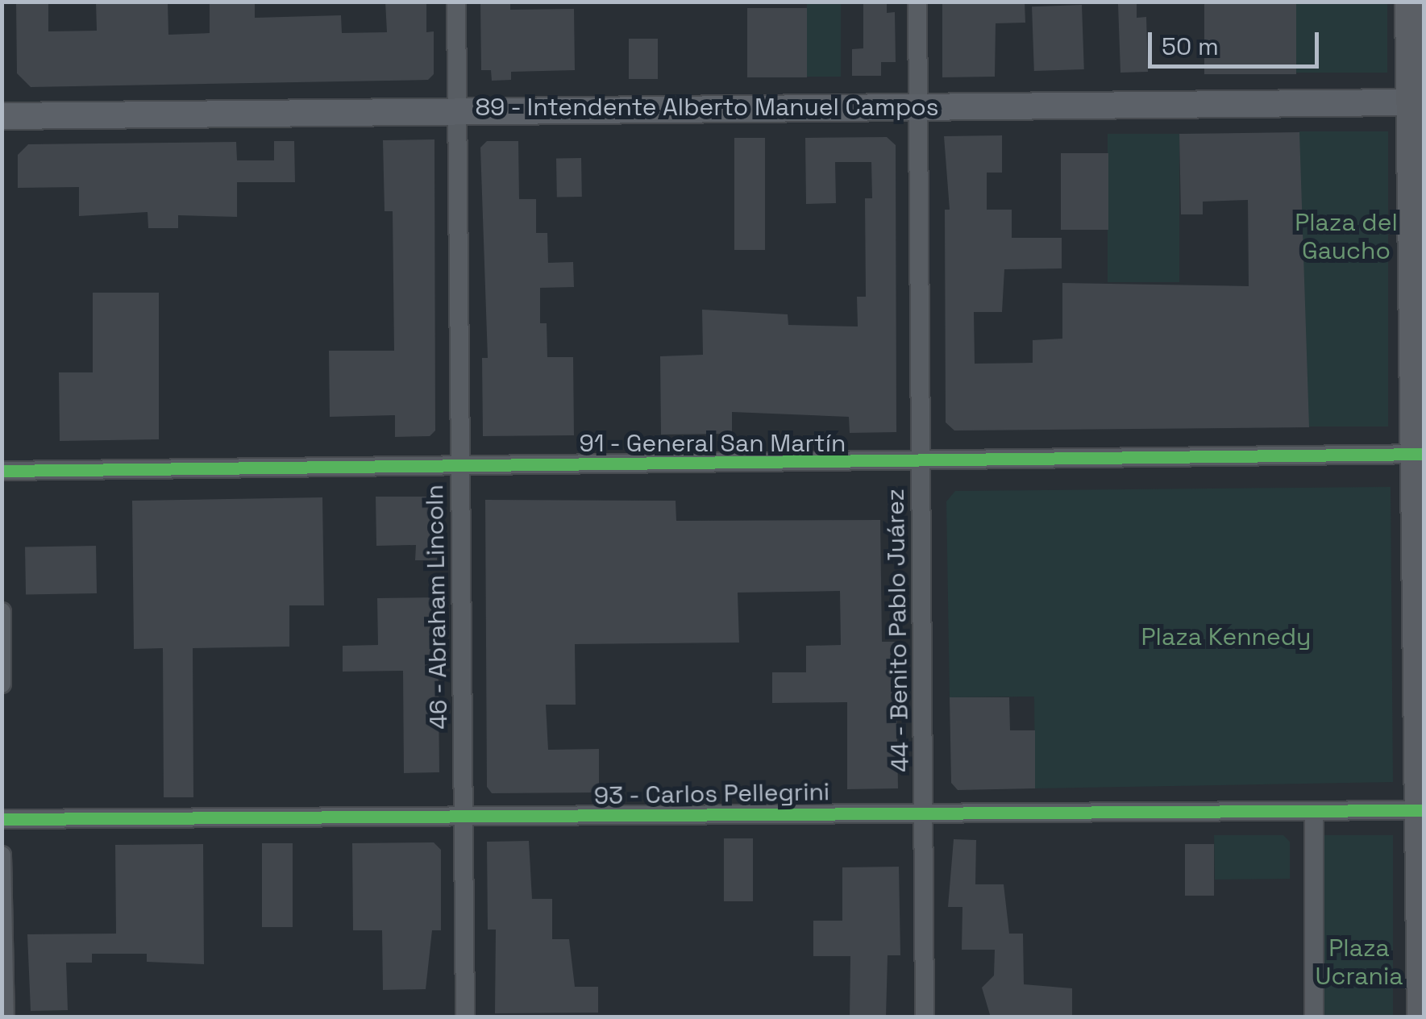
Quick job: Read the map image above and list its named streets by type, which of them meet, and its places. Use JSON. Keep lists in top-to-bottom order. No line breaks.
{"streets":{"street":["89 - Intendente Alberto Manuel Campos","91 - General San Martín","46 - Abraham Lincoln","44 - Benito Pablo Juárez","93 - Carlos Pellegrini"]},"crossings":[["89 - Intendente Alberto Manuel Campos","46 - Abraham Lincoln"],["89 - Intendente Alberto Manuel Campos","44 - Benito Pablo Juárez"],["91 - General San Martín","46 - Abraham Lincoln"],["91 - General San Martín","44 - Benito Pablo Juárez"],["46 - Abraham Lincoln","93 - Carlos Pellegrini"],["44 - Benito Pablo Juárez","93 - Carlos Pellegrini"]],"parks":["Plaza del Gaucho","Plaza Kennedy","Plaza Ucrania"],"scale_bar":"50 m"}
